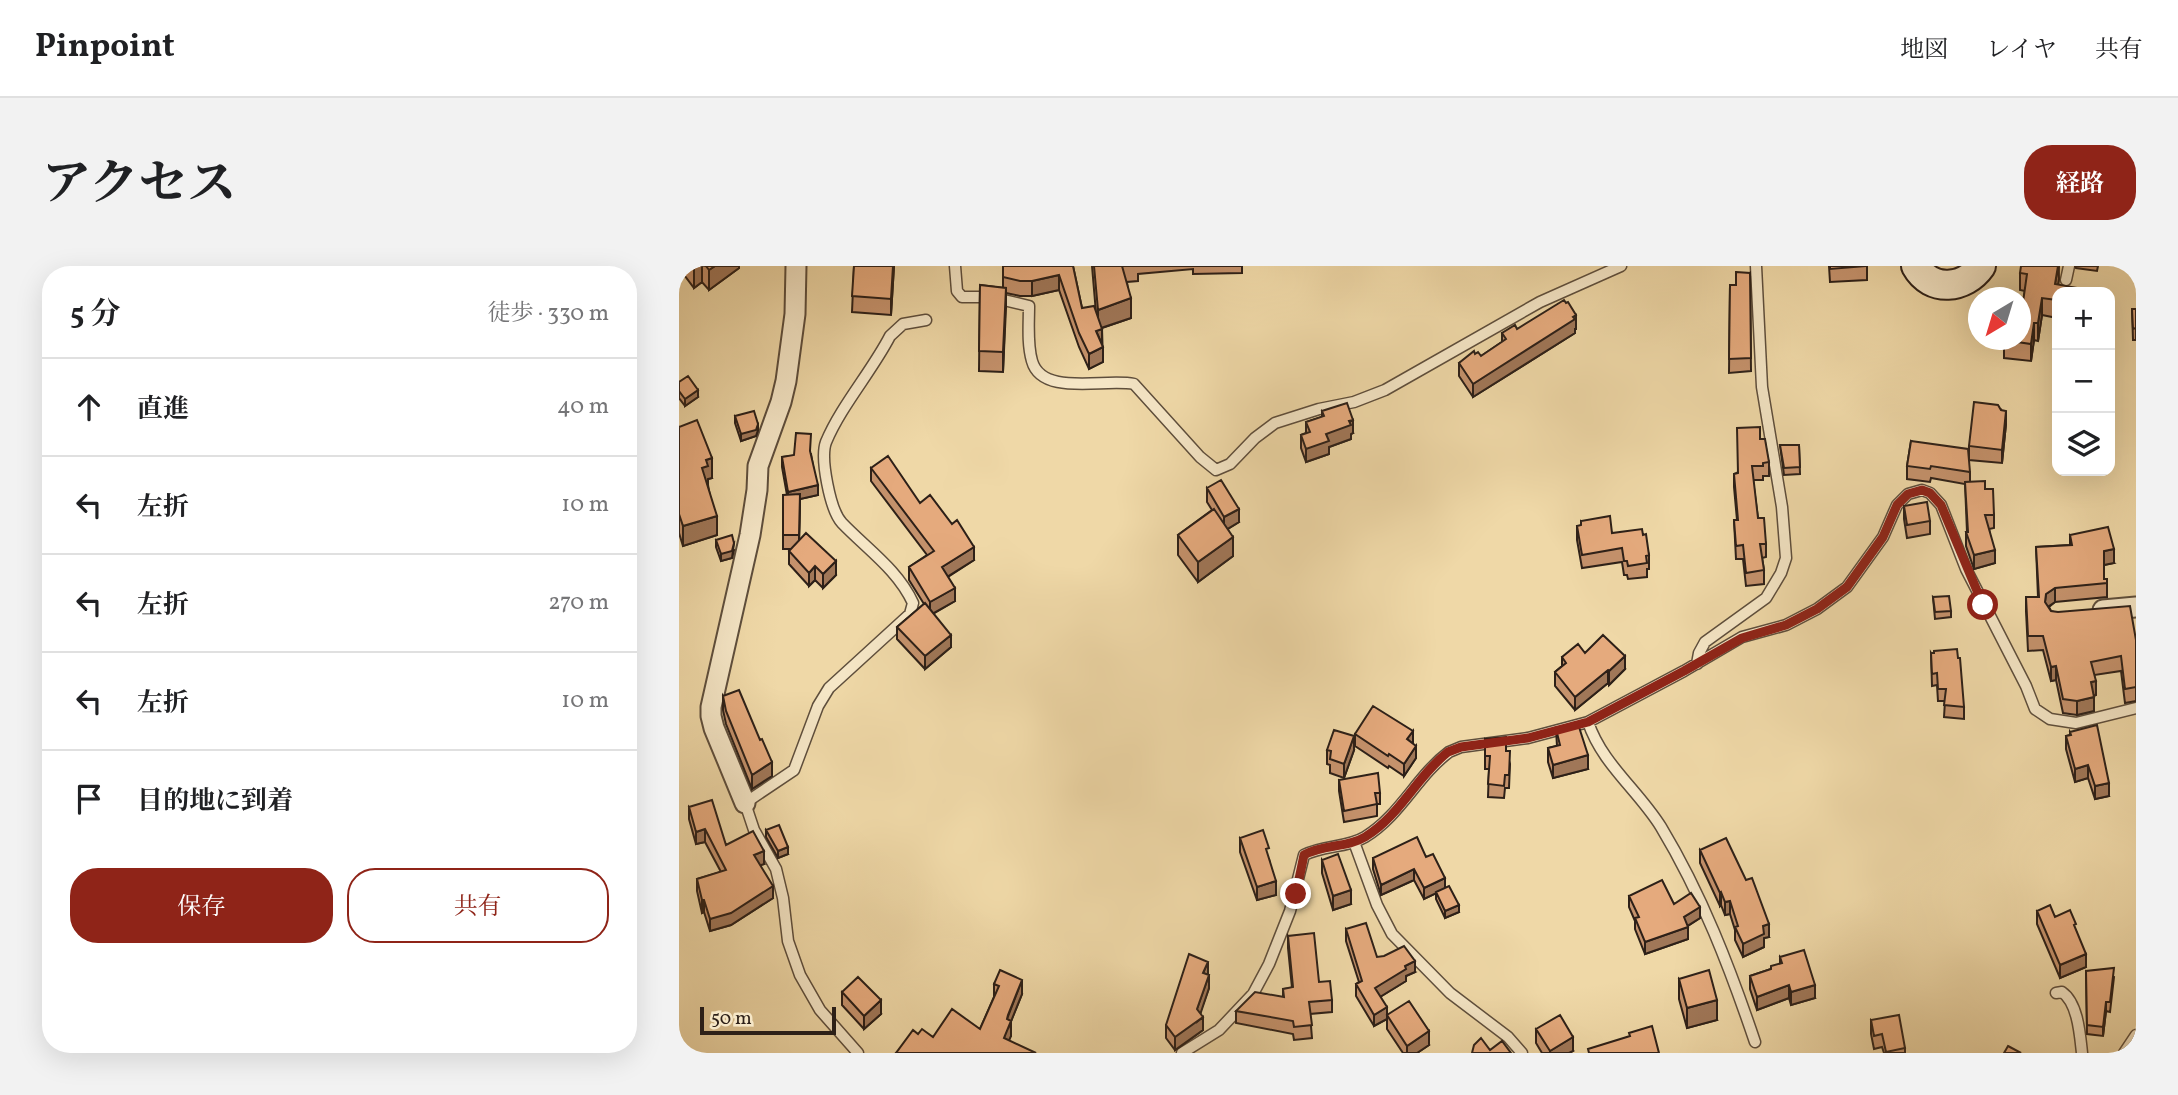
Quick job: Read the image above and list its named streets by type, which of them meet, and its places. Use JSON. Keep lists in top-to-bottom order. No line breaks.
{"scale_bar":"50 m","north":"bottom left","page":{"header":"Pinpoint","nav":["地図","レイヤ","共有"],"title":"アクセス","buttons":["経路",["保存","共有"]],"heading":["5 分","徒歩 · 330 m"],"map_buttons":["+","−"],"list":[["直進","40 m"],["左折","10 m"],["左折","270 m"],["左折","10 m"],"目的地に到着"],"scale":"50 m"}}
